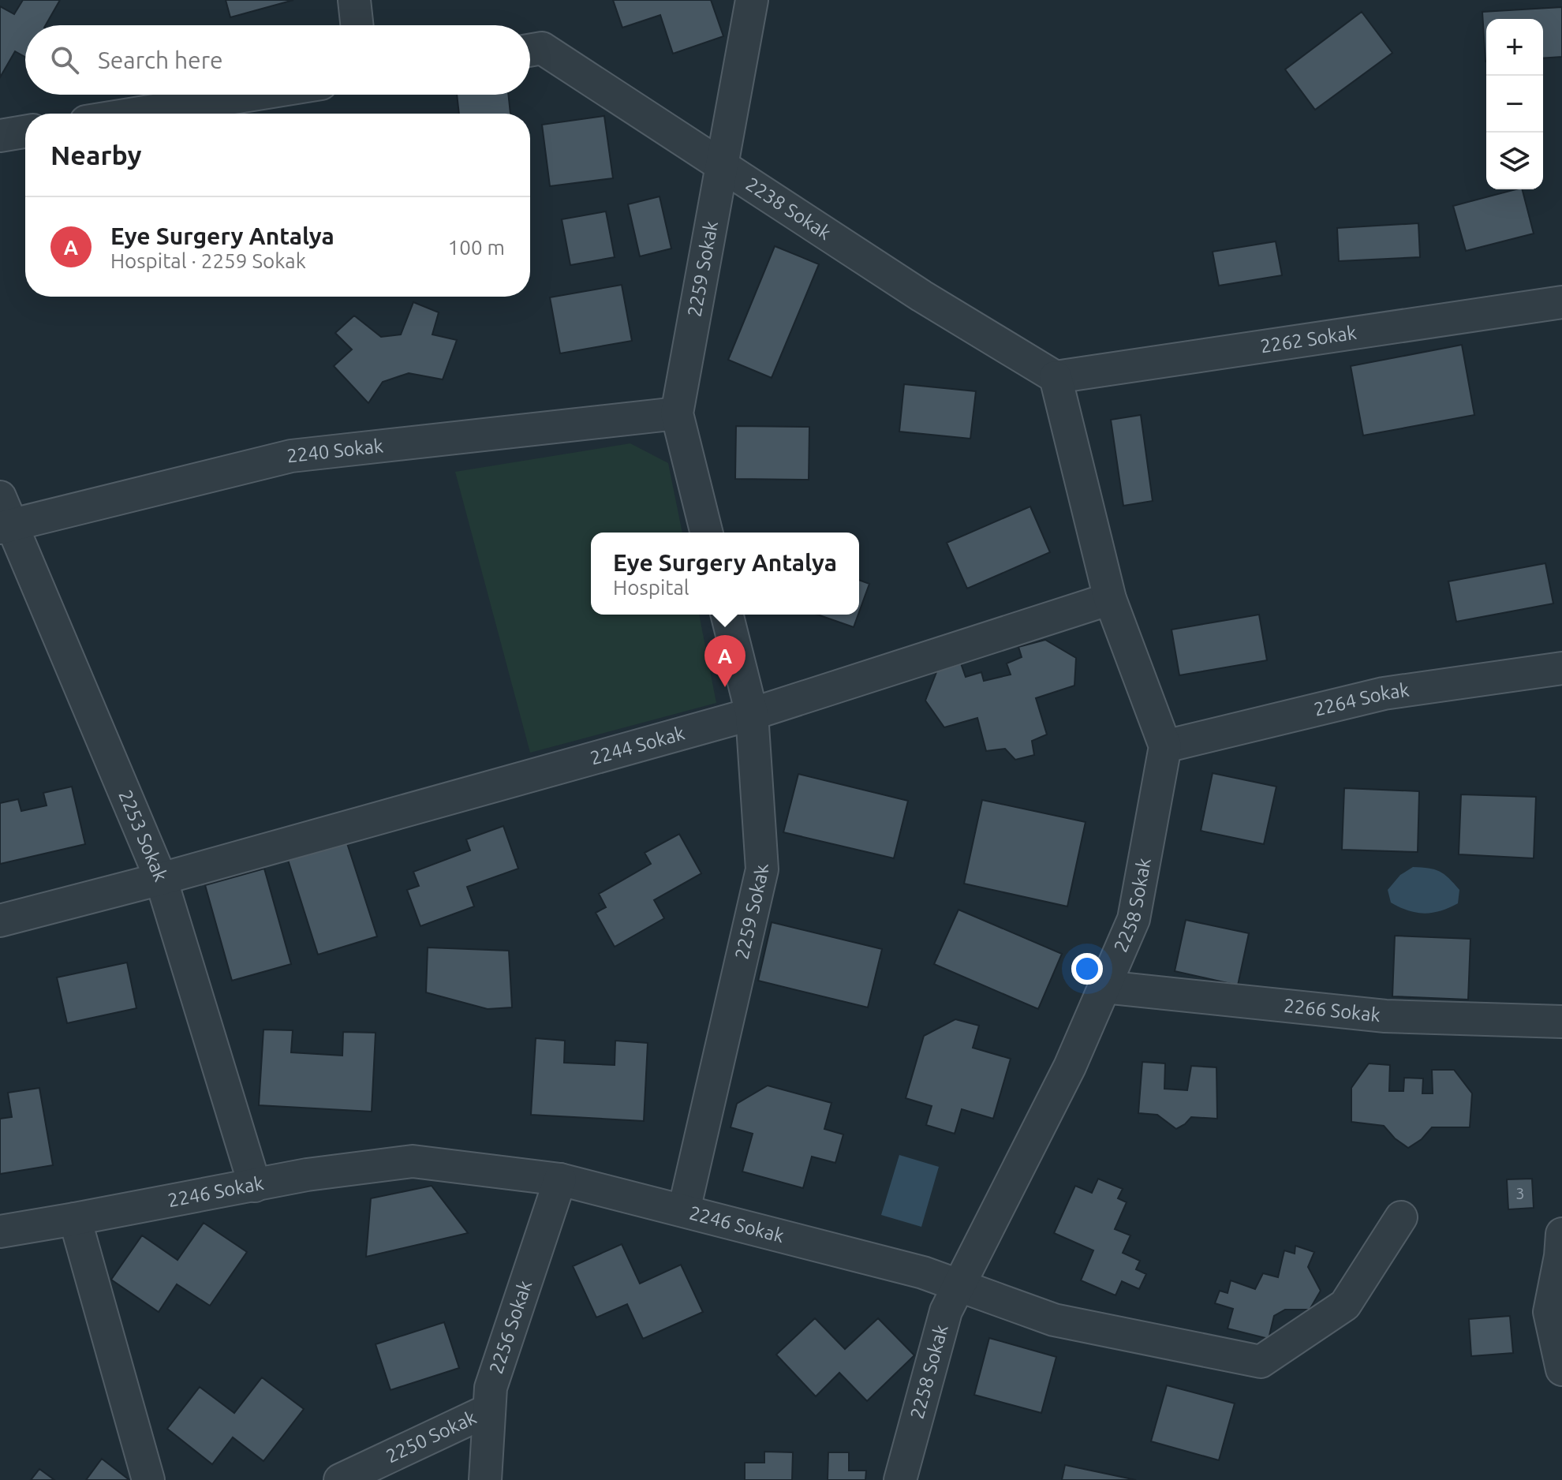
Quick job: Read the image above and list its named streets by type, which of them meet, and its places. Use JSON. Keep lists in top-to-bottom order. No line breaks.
{"streets":{"street":["2238 Sokak","2259 Sokak","2262 Sokak","2240 Sokak","2264 Sokak","2244 Sokak","2253 Sokak","2258 Sokak","2266 Sokak","2246 Sokak","2256 Sokak","2250 Sokak"]},"crossings":[["2238 Sokak","2259 Sokak"],["2238 Sokak","2262 Sokak"],["2259 Sokak","2240 Sokak"],["2259 Sokak","2244 Sokak"],["2259 Sokak","2246 Sokak"],["2240 Sokak","2253 Sokak"],["2264 Sokak","2258 Sokak"],["2244 Sokak","2253 Sokak"],["2253 Sokak","2246 Sokak"],["2258 Sokak","2266 Sokak"],["2258 Sokak","2246 Sokak"],["2246 Sokak","2256 Sokak"],["2256 Sokak","2250 Sokak"]],"house_numbers":["3"],"page":{"map_buttons":["+","−"],"search":"Search here","heading":"Nearby","list":[{"mark":"A","name":"Eye Surgery Antalya","note":"Hospital · 2259 Sokak","value":"100 m"}],"popup":["Eye Surgery Antalya","Hospital"],"pins":"A"}}
